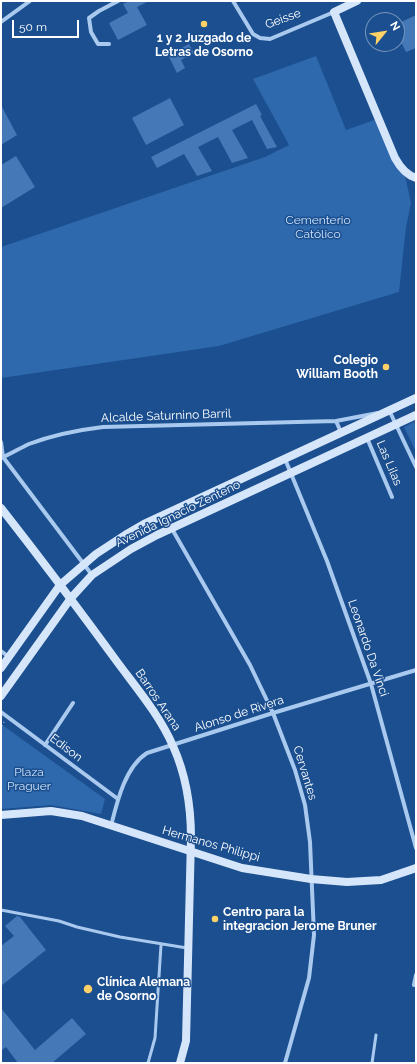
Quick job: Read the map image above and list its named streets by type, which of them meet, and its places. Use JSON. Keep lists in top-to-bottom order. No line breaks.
{"streets":{"street":["Geisse","Alcalde Saturnino Barril","Las Lilas","Avenida Ignacio Zenteno","Leonardo Da Vinci","Barros Arana","Alonso de Rivera","Edison","Cervantes","Hermanos Philippi"]},"crossings":[["Alcalde Saturnino Barril","Avenida Ignacio Zenteno"],["Las Lilas","Avenida Ignacio Zenteno"],["Avenida Ignacio Zenteno","Leonardo Da Vinci"],["Avenida Ignacio Zenteno","Barros Arana"],["Avenida Ignacio Zenteno","Cervantes"],["Leonardo Da Vinci","Alonso de Rivera"],["Barros Arana","Alonso de Rivera"],["Barros Arana","Hermanos Philippi"],["Alonso de Rivera","Edison"],["Alonso de Rivera","Cervantes"],["Alonso de Rivera","Hermanos Philippi"],["Cervantes","Hermanos Philippi"]],"parks":["Cementerio Católico","Plaza Praguer"],"places":["1 y 2 Juzgado de Letras de Osorno","Colegio William Booth","Centro para la integracion Jerome Bruner","Clínica Alemana de Osorno"],"scale_bar":"50 m","north":"top right"}
